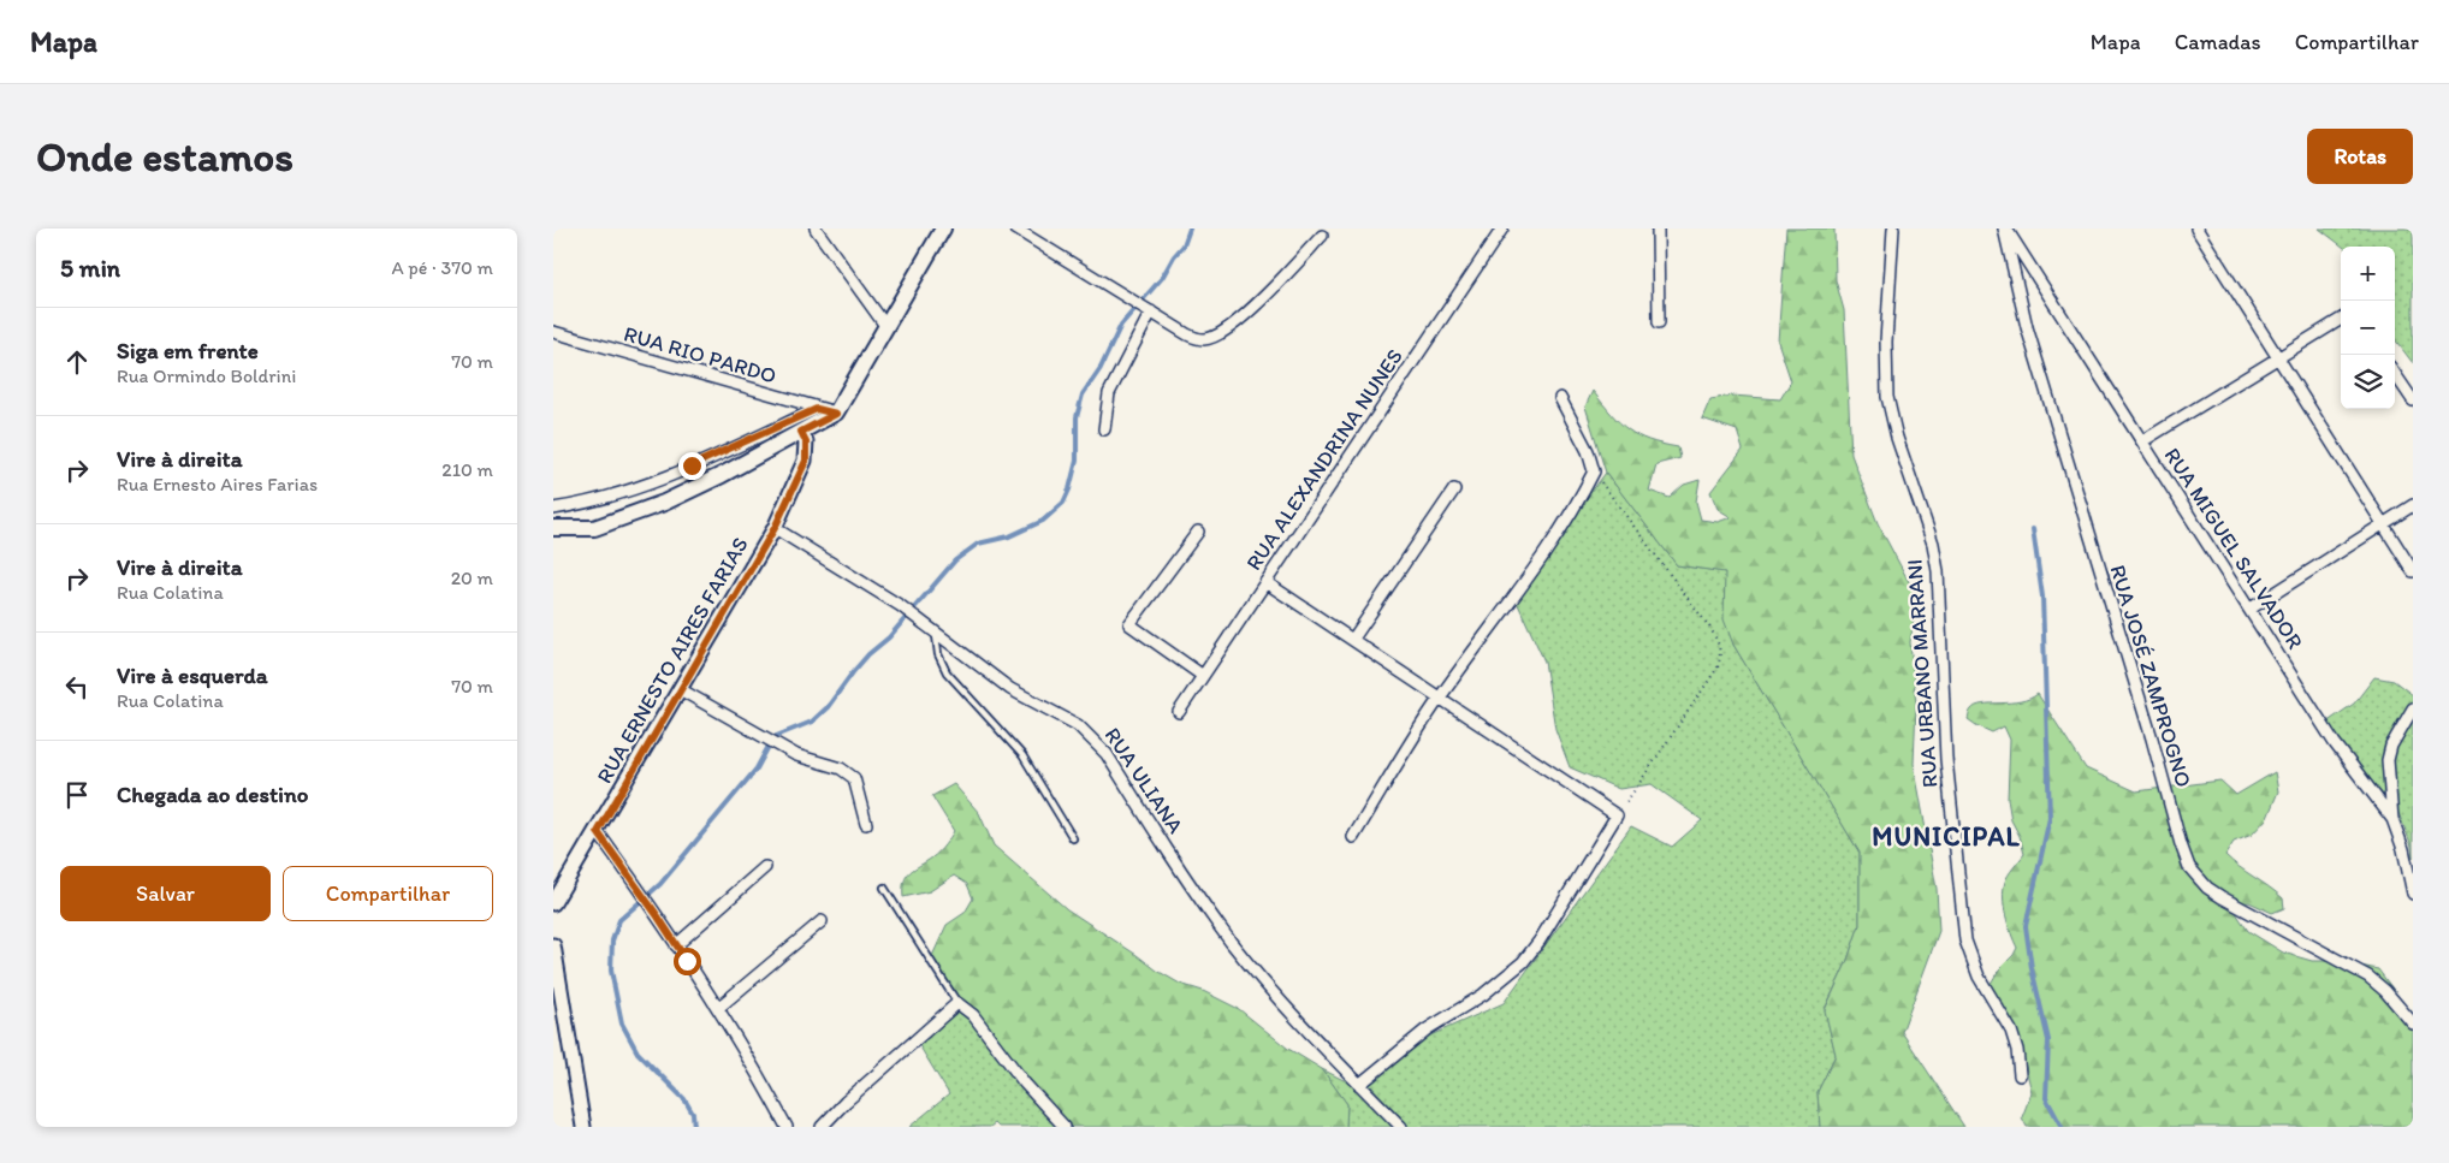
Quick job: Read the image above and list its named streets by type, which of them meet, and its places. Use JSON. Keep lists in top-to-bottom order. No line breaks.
{"streets":{"street":["RUA RIO PARDO","RUA ALEXANDRINA NUNES","RUA MIGUEL SALVADOR","RUA ERNESTO AIRES FARIAS","RUA URBANO MARRANI","RUA JOSÉ ZAMPROGNO","RUA ULIANA"]},"crossings":[["RUA MIGUEL SALVADOR","RUA JOSÉ ZAMPROGNO"],["RUA ERNESTO AIRES FARIAS","RUA ULIANA"]],"districts":["MUNICIPAL"],"page":{"header":"Mapa","nav":["Mapa","Camadas","Compartilhar"],"buttons":["Rotas",["Salvar","Compartilhar"]],"title":"Onde estamos","heading":["5 min","A pé · 370 m"],"map_buttons":["+","−"],"list":[["Siga em frente","Rua Ormindo Boldrini","70 m"],["Vire à direita","Rua Ernesto Aires Farias","210 m"],["Vire à direita","Rua Colatina","20 m"],["Vire à esquerda","Rua Colatina","70 m"],"Chegada ao destino"]}}
